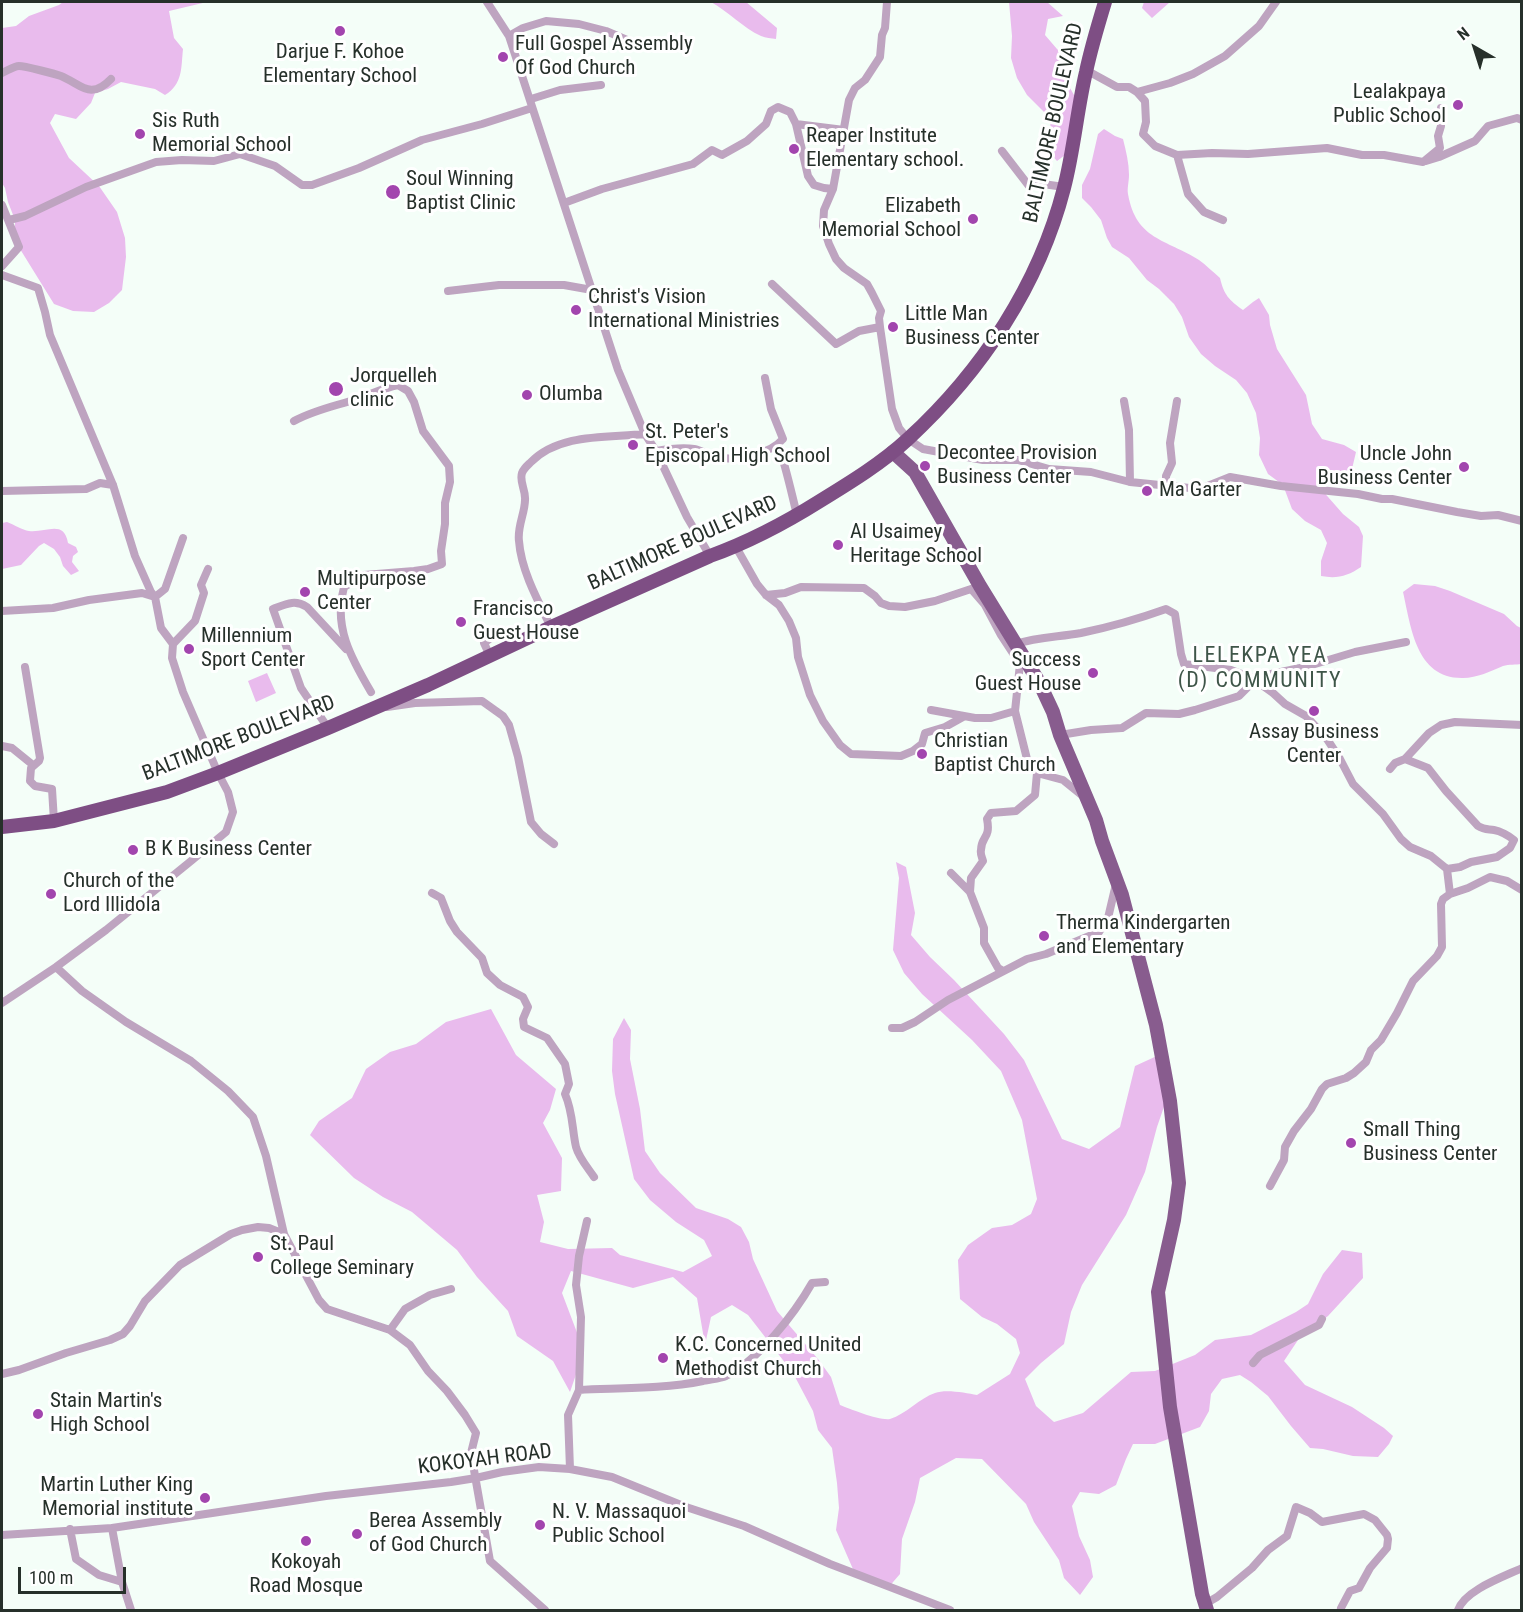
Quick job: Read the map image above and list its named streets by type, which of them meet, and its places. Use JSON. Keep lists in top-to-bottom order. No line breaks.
{"streets":{"highway":["BALTIMORE BOULEVARD"],"street":["KOKOYAH ROAD"]},"districts":["LELEKPA YEA (D) COMMUNITY"],"places":["Darjue F. Kohoe Elementary School","Full Gospel Assembly Of God Church","Lealakpaya Public School","Sis Ruth Memorial School","Reaper Institute Elementary school.","Soul Winning Baptist Clinic","Elizabeth Memorial School","Christ's Vision International Ministries","Little Man Business Center","Jorquelleh clinic","Olumba","St. Peter's Episcopal High School","Decontee Provision Business Center","Uncle John Business Center","Ma Garter","Al Usaimey Heritage School","Multipurpose Center","Francisco Guest House","Millennium Sport Center","Success Guest House","Assay Business Center","Christian Baptist Church","B K Business Center","Church of the Lord Illidola","Therma Kindergarten and Elementary","Small Thing Business Center","St. Paul College Seminary","K.C. Concerned United Methodist Church","Stain Martin's High School","Martin Luther King Memorial institute","N. V. Massaquoi Public School","Berea Assembly of God Church","Kokoyah Road Mosque"],"scale_bar":"100 m","north":"top left"}
